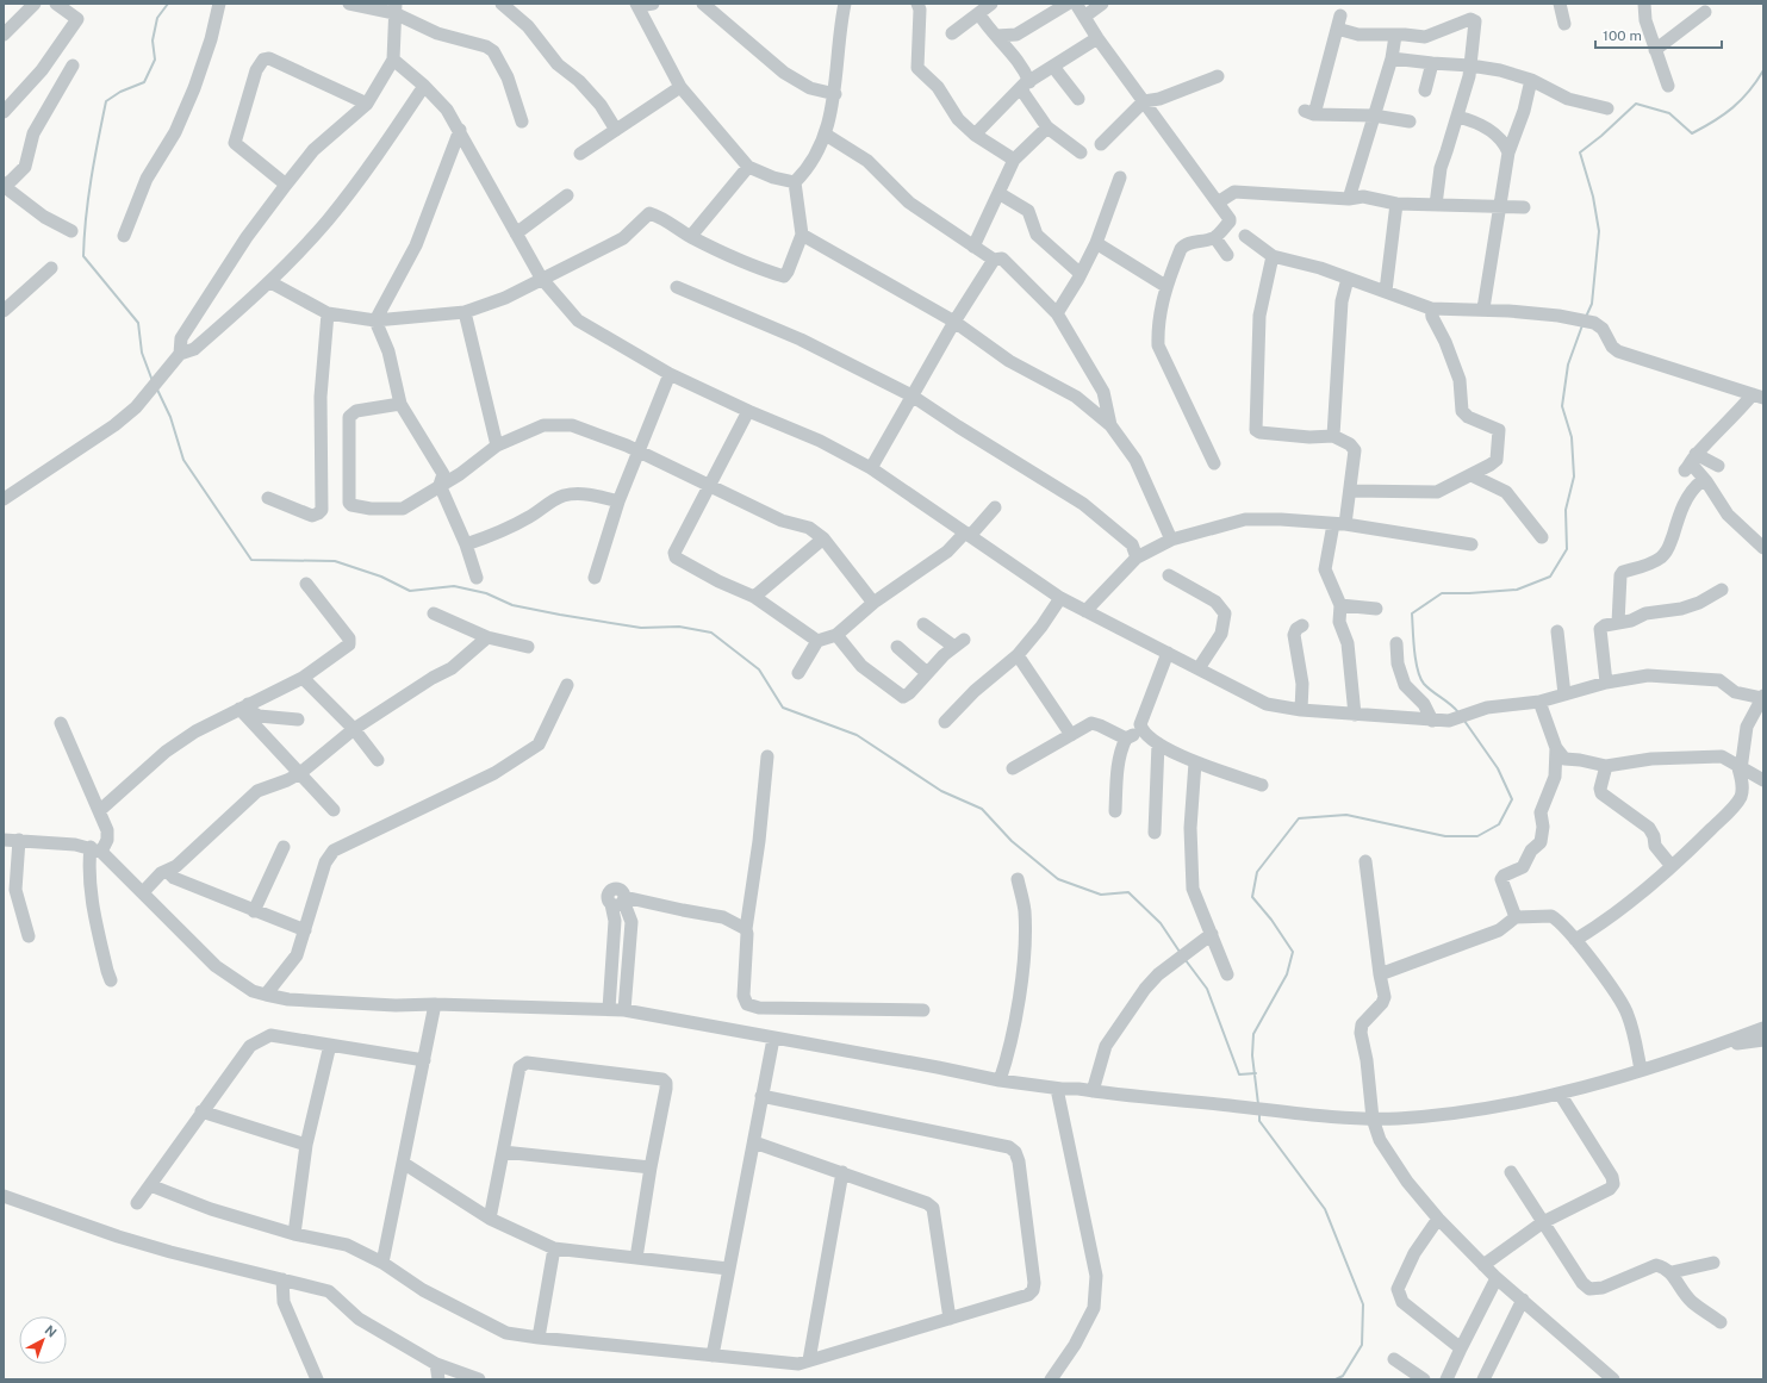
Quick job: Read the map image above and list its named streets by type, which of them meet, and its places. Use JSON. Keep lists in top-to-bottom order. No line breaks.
{"scale_bar":"100 m","north":"top right"}
